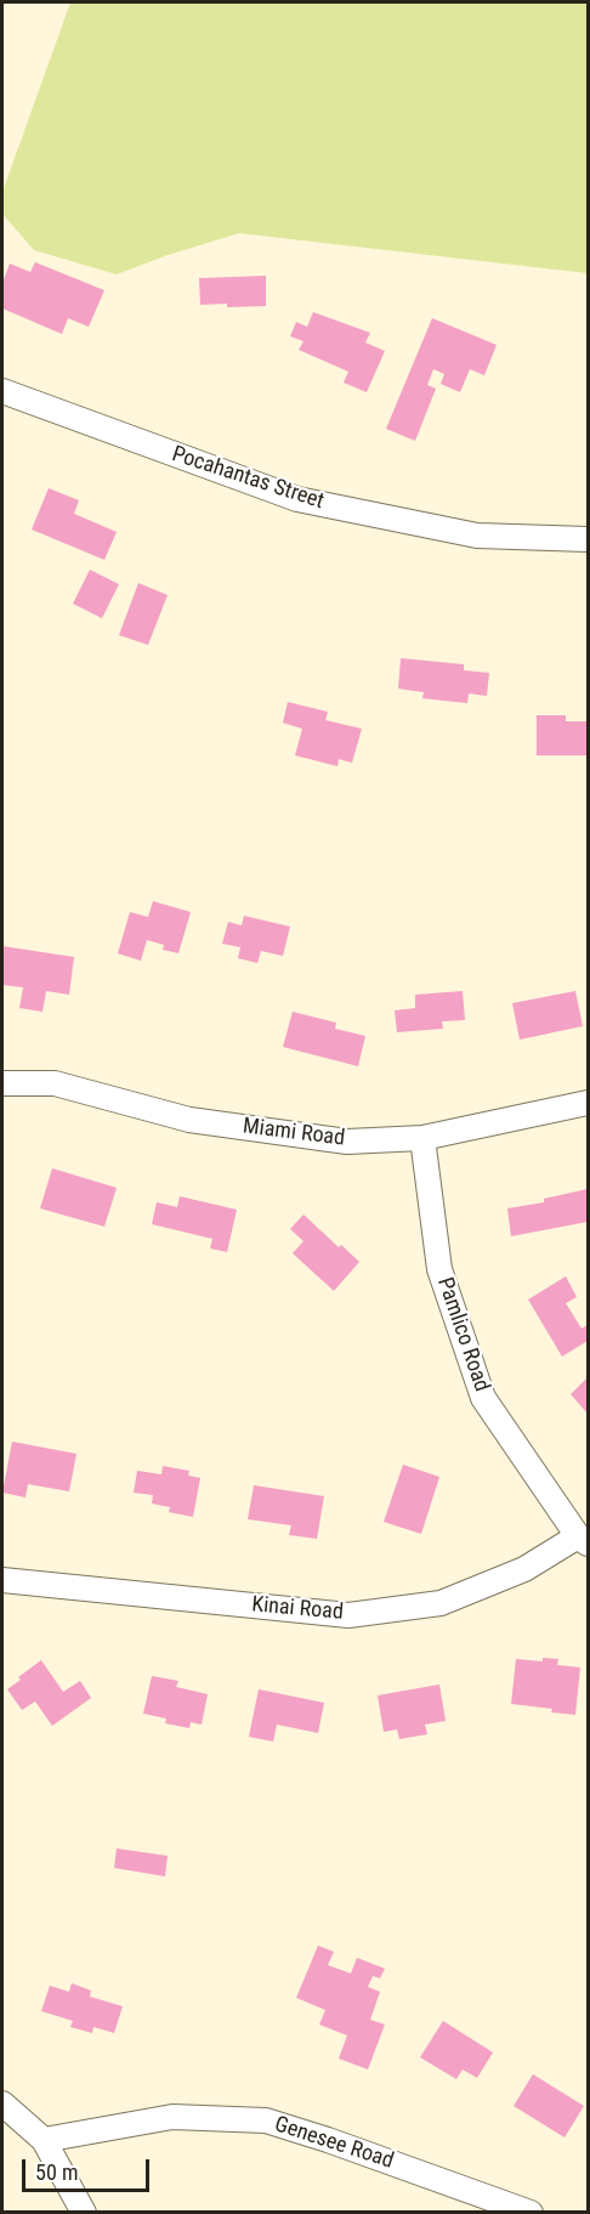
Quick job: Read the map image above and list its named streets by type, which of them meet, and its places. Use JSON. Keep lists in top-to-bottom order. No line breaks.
{"streets":{"street":["Pocahantas Street","Miami Road","Pamlico Road","Kinai Road","Genesee Road"]},"crossings":[["Miami Road","Pamlico Road"],["Pamlico Road","Kinai Road"]],"scale_bar":"50 m"}
